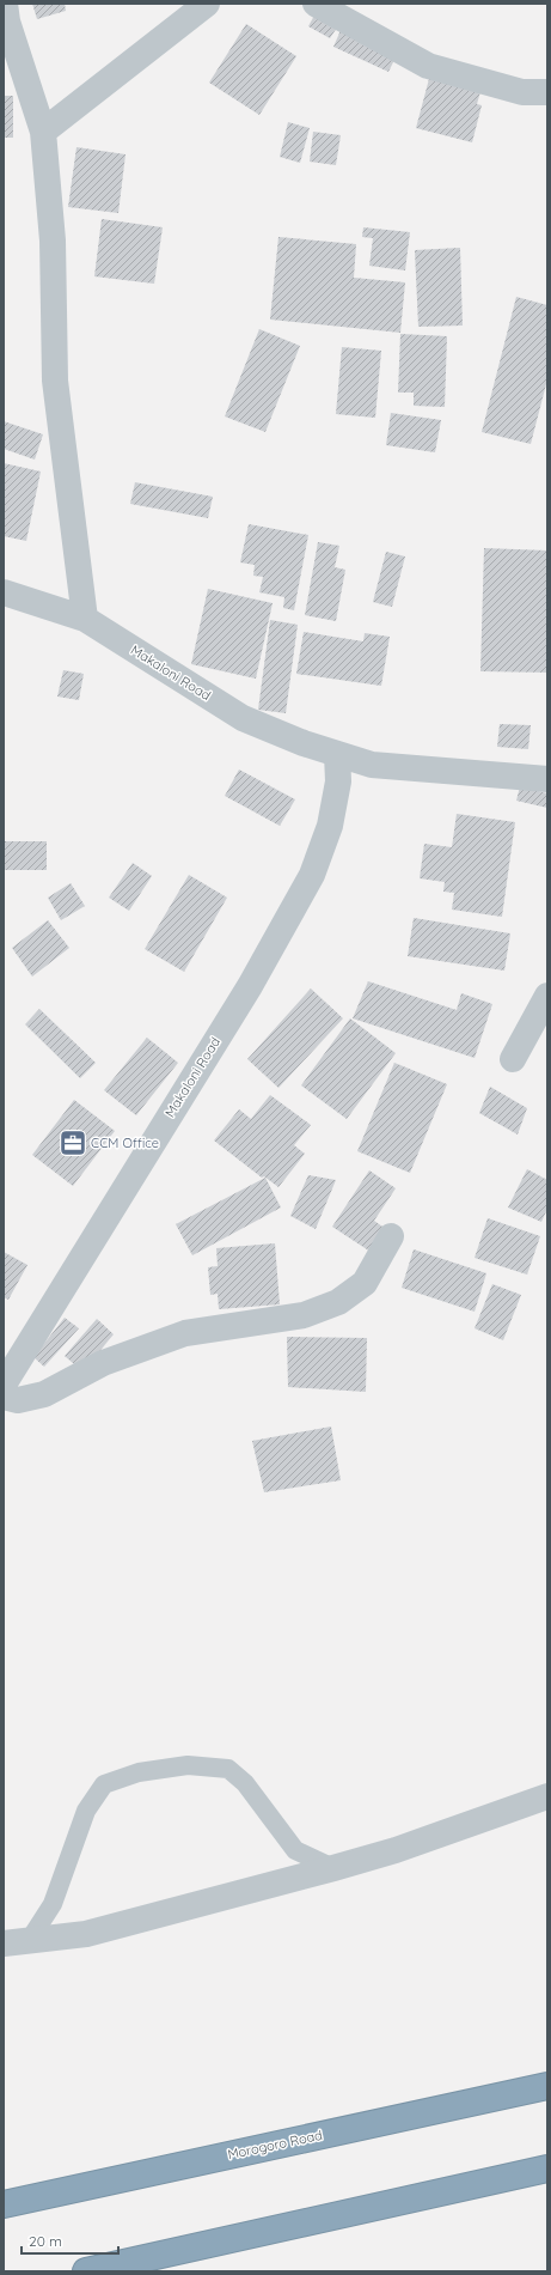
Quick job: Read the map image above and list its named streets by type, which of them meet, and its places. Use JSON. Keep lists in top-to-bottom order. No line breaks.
{"streets":{"highway":["Morogoro Road"],"street":["Makaloni Road"]},"places":{"office":["CCM Office"]},"scale_bar":"20 m"}
